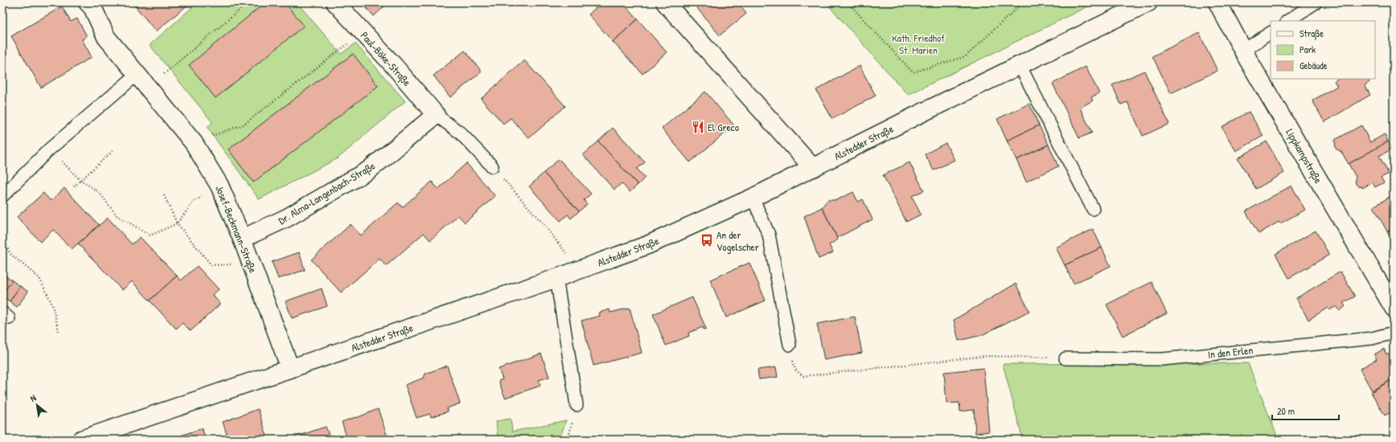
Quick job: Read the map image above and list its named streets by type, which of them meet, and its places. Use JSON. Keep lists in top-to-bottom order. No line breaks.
{"streets":{"street":["Paul-Böke-Straße","Alstedder Straße","Lippkampstraße","Dr. Alma-Langenbach-Straße","Josef-Beckmann-Straße"],"lane":["In den Erlen"]},"crossings":[["Paul-Böke-Straße","Dr. Alma-Langenbach-Straße"],["Alstedder Straße","Josef-Beckmann-Straße"],["Dr. Alma-Langenbach-Straße","Josef-Beckmann-Straße"]],"parks":["Kath. Friedhof St. Marien"],"places":{"restaurant":["El Greco"],"bus stop":["An der Vogelscher"]},"legend":["Straße","Park","Gebäude"],"scale_bar":"20 m","north":"top left"}
